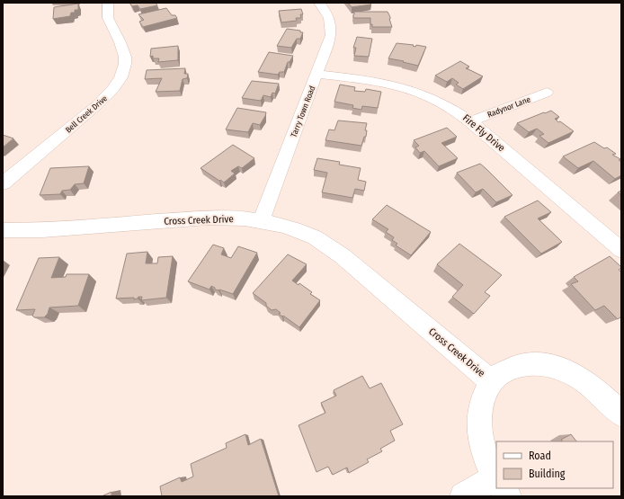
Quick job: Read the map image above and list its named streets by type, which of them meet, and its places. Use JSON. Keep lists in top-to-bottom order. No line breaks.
{"streets":{"street":["Radynor Lane","Tarry Town Road","Bell Creek Drive","Fire Fly Drive","Cross Creek Drive"]},"crossings":[["Radynor Lane","Fire Fly Drive"],["Tarry Town Road","Fire Fly Drive"],["Tarry Town Road","Cross Creek Drive"]],"legend":["Road","Building"]}
